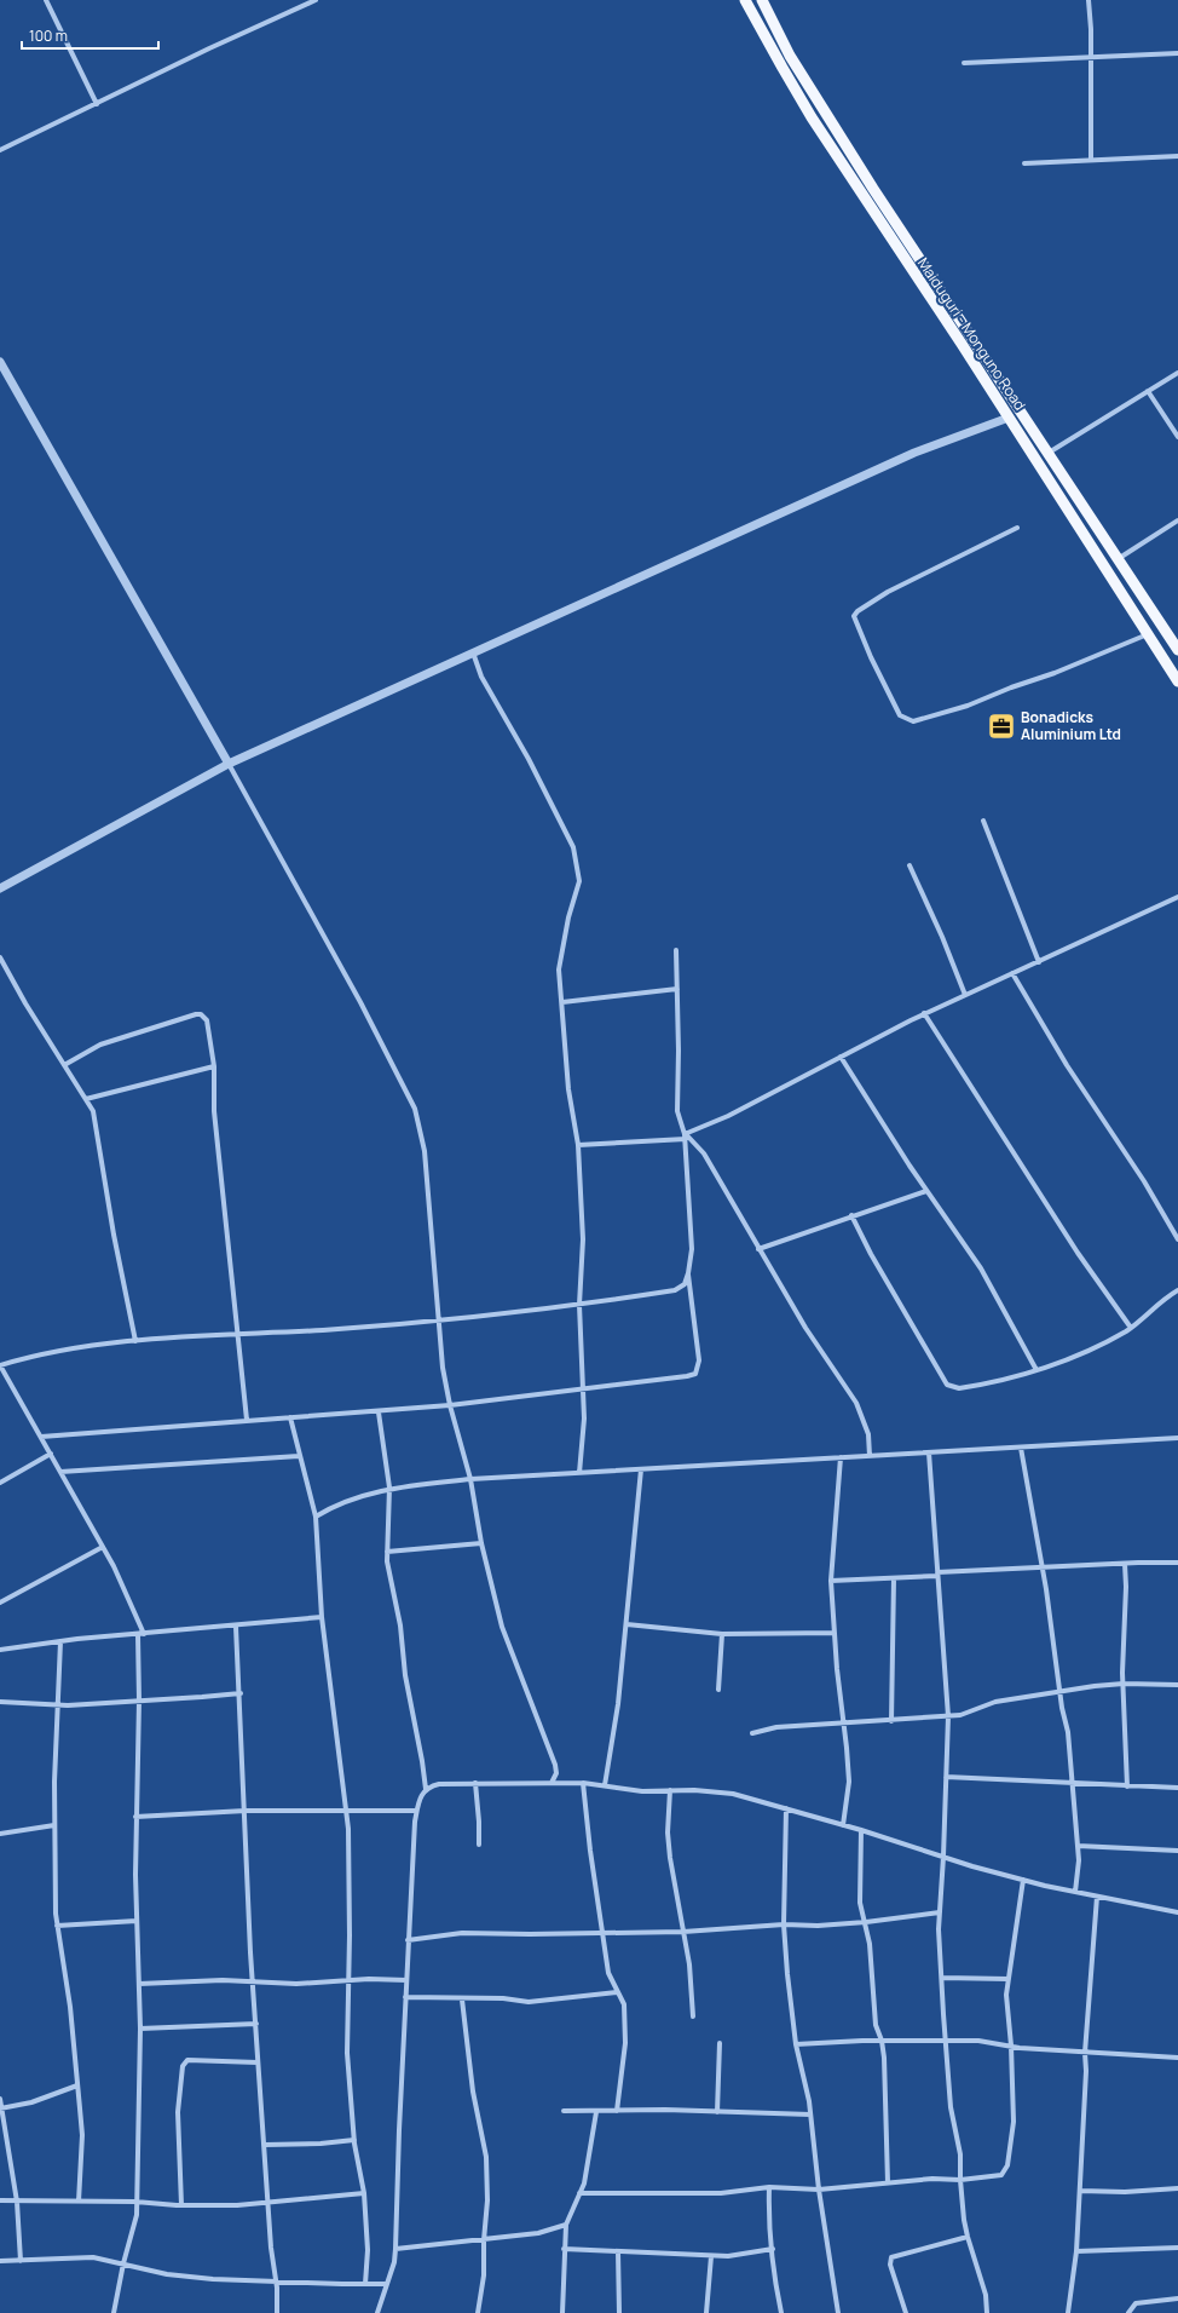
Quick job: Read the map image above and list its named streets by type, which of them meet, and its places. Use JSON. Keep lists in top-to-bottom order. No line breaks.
{"streets":{"main road":["Maiduguri - Monguno Road"]},"places":{"office":["Bonadicks Aluminium Ltd"]},"scale_bar":"100 m"}
